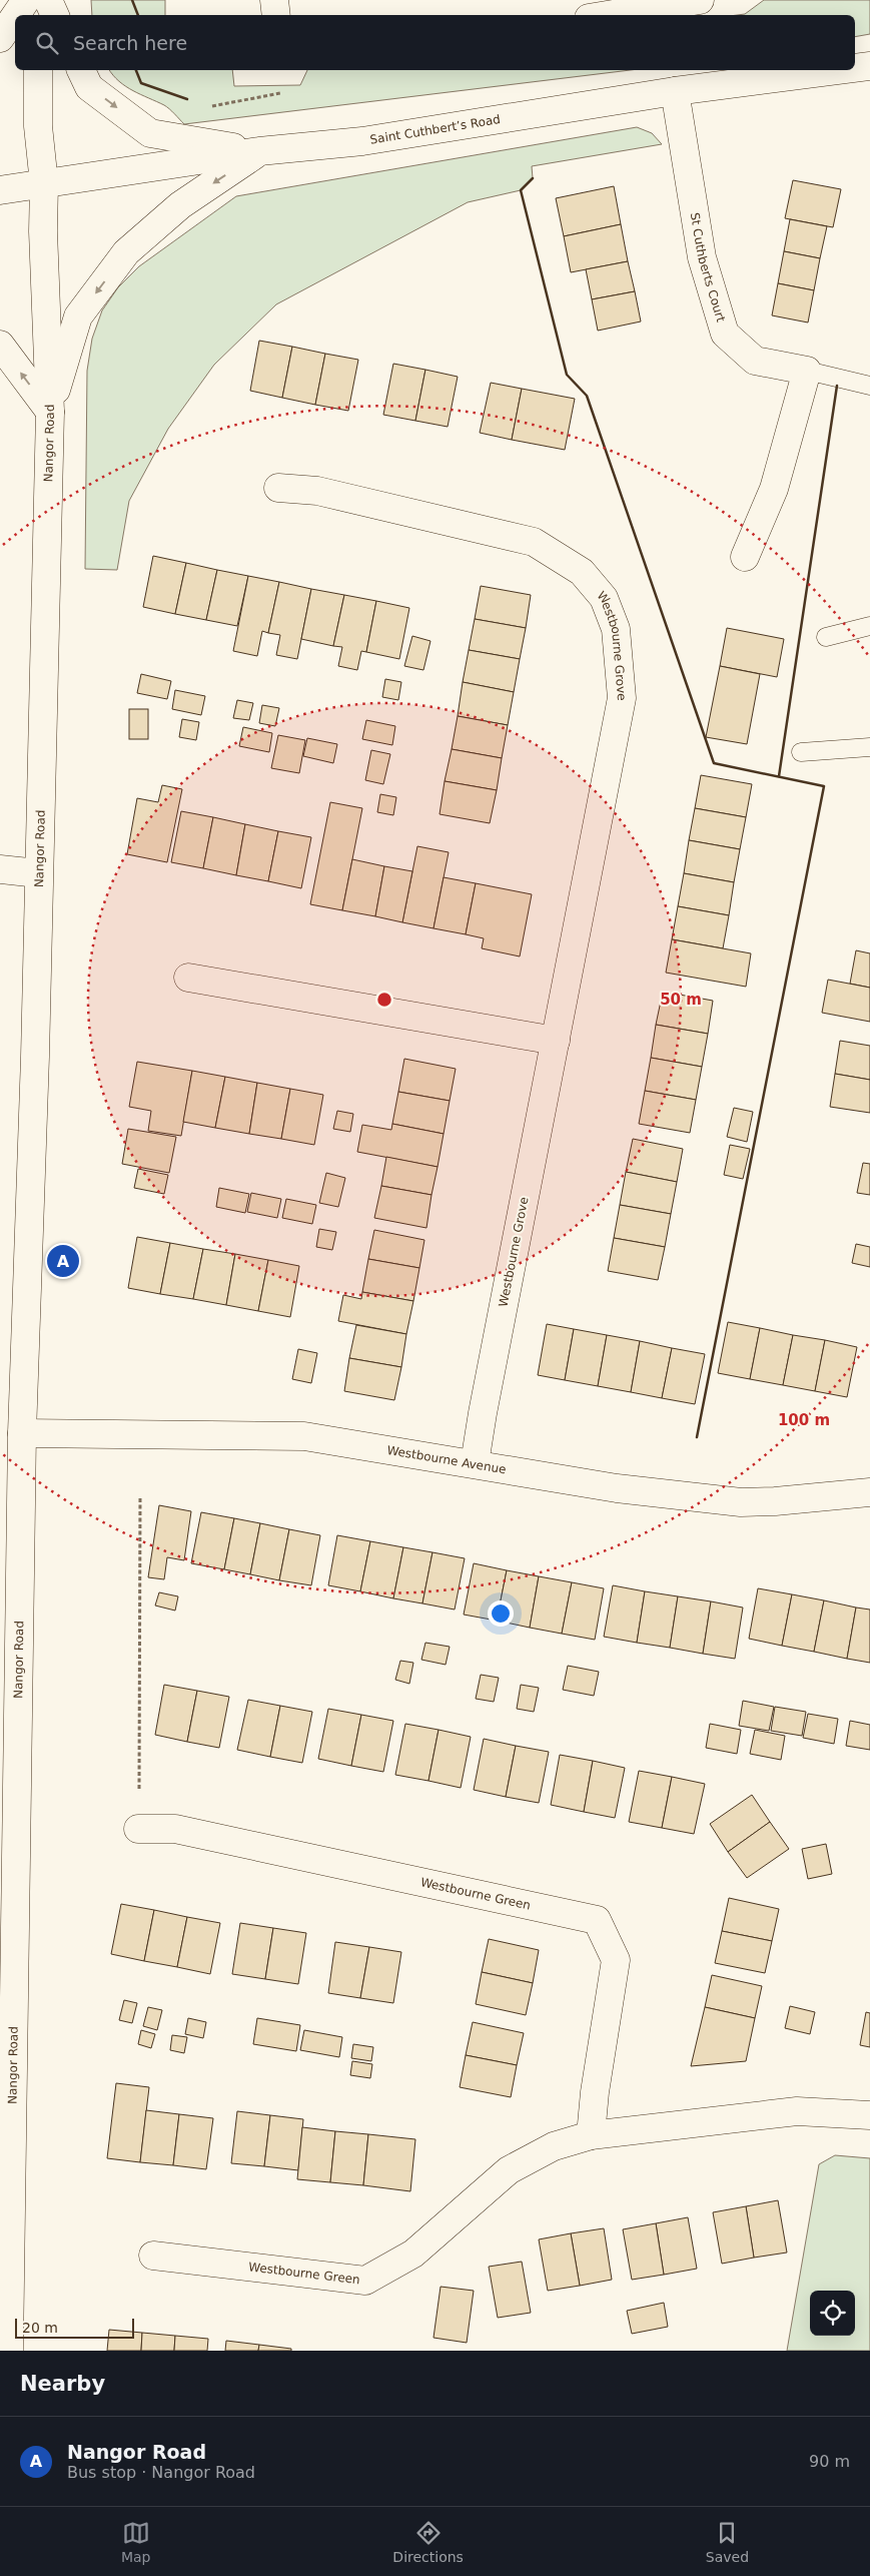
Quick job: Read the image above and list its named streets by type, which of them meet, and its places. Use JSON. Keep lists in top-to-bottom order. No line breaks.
{"streets":{"street":["Saint Cuthbert’s Road","St Cuthberts Court","Nangor Road","Westbourne Grove","Westbourne Avenue","Westbourne Green"]},"crossings":[["Saint Cuthbert’s Road","St Cuthberts Court"],["Saint Cuthbert’s Road","Nangor Road"],["Nangor Road","Westbourne Avenue"],["Westbourne Grove","Westbourne Avenue"]],"scale_bar":"20 m","page":{"search":"Search here","pins":"A","scale":"20 m","heading":"Nearby","list":[{"mark":"A","name":"Nangor Road","note":"Bus stop · Nangor Road","value":"90 m"}],"nav":["Map","Directions","Saved"]},"rings":["50 m","100 m"]}
